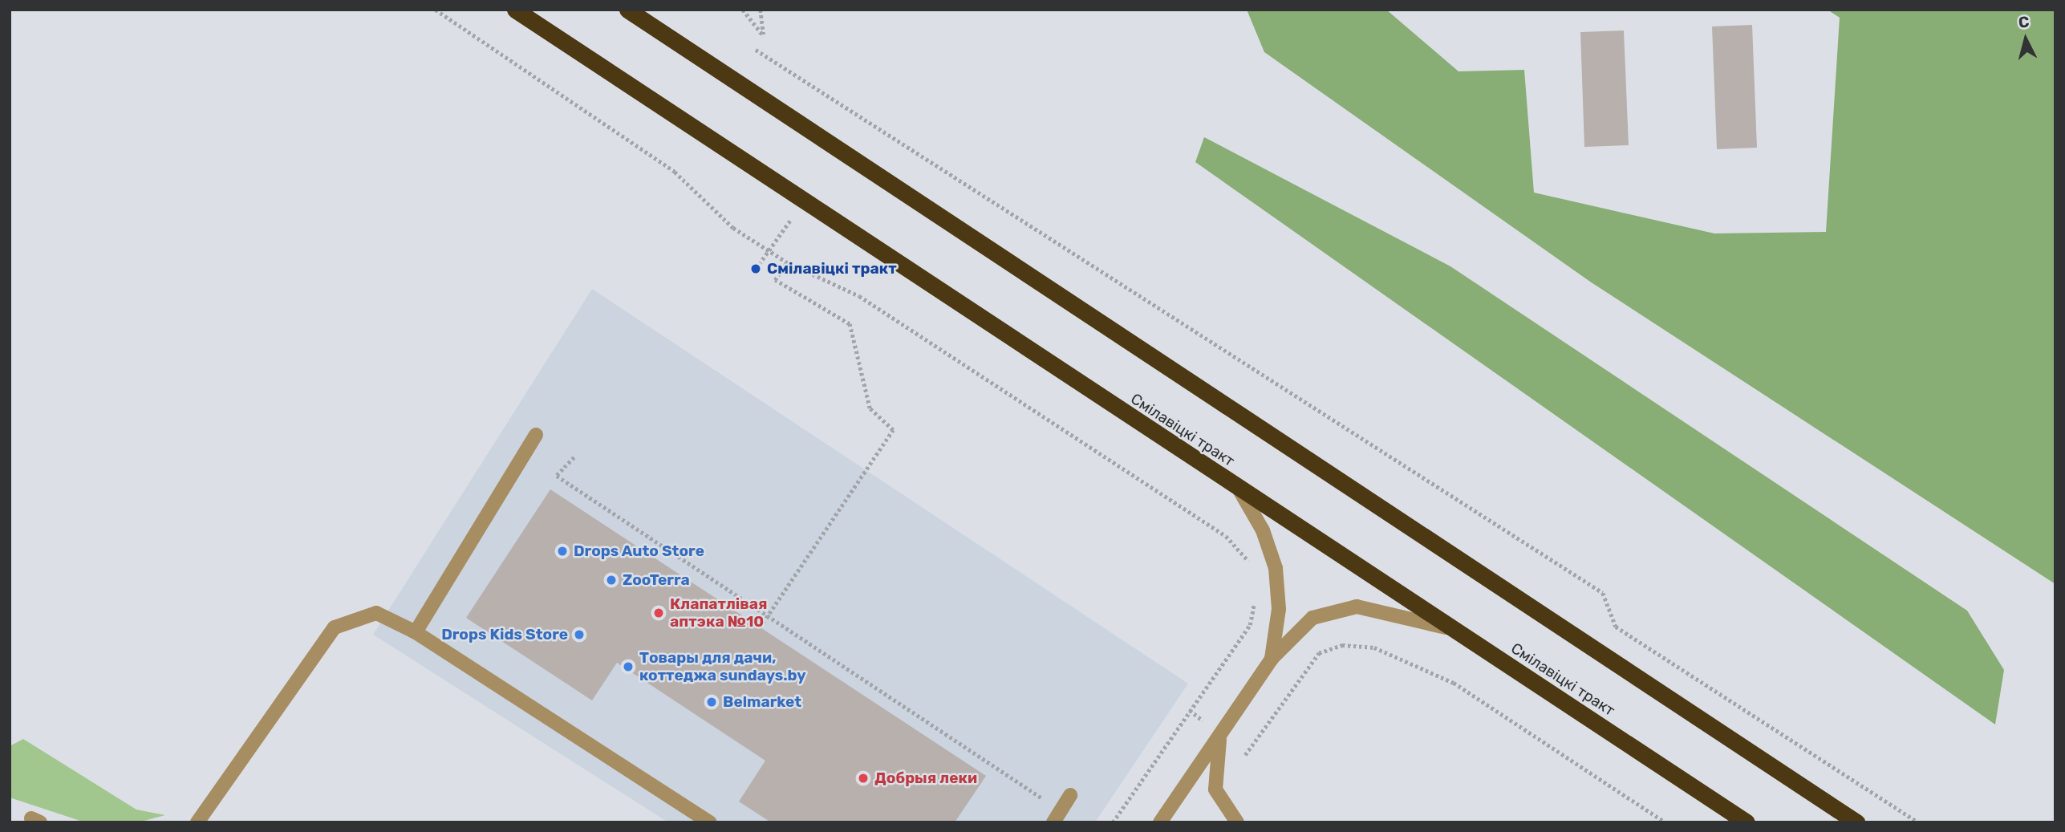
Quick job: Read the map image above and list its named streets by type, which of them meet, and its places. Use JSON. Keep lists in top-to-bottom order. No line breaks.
{"streets":{"highway":["Смілавіцкі тракт"]},"places":["Смілавіцкі тракт","Drops Auto Store","ZooTerra","Клапатлівая аптэка №10","Drops Kids Store","Товары для дачи, коттеджа sundays.by","Belmarket","Добрыя леки"],"north":"top"}
